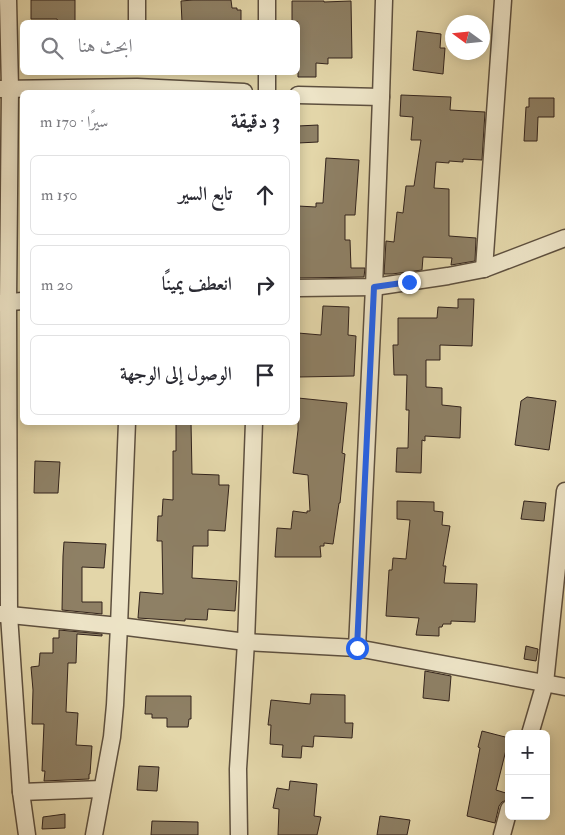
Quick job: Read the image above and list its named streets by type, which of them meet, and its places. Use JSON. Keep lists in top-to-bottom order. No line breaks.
{"north":"left","page":{"search":"ابحث هنا","heading":["3 دقيقة","سيرًا · 170 m"],"list":[["تابع السير","150 m"],["انعطف يمينًا","20 m"],"الوصول إلى الوجهة"],"map_buttons":["+","−"]}}
